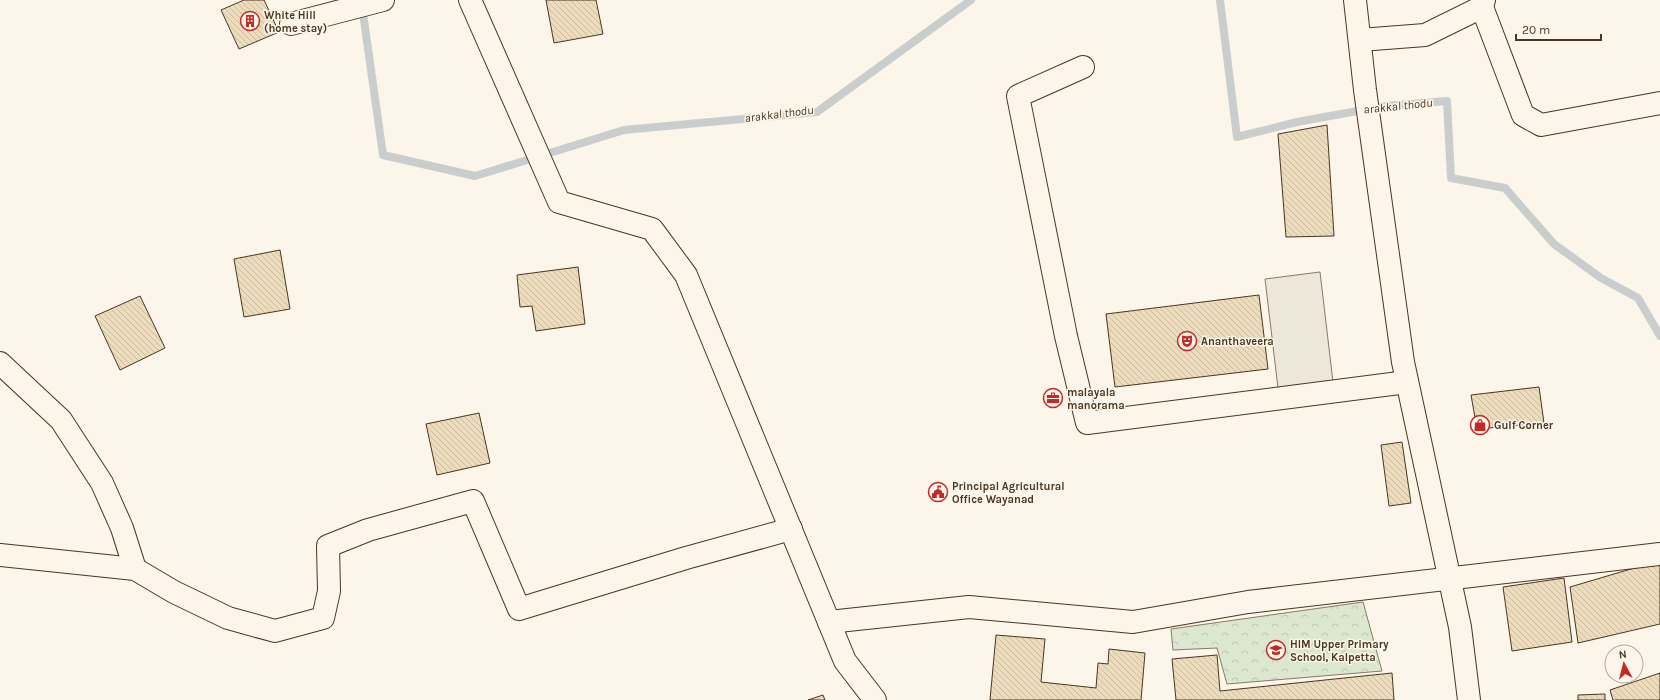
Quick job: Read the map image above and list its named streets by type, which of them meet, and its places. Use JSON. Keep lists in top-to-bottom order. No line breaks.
{"water":["arakkal thodu"],"places":{"building":["White Hill (home stay)"],"theatre":["Ananthaveera"],"office":["malayala manorama"],"shop":["Gulf Corner"],"public building":["Principal Agricultural Office Wayanad"],"school or university":["HIM Upper Primary School, Kalpetta"]},"scale_bar":"20 m","north":"top"}
